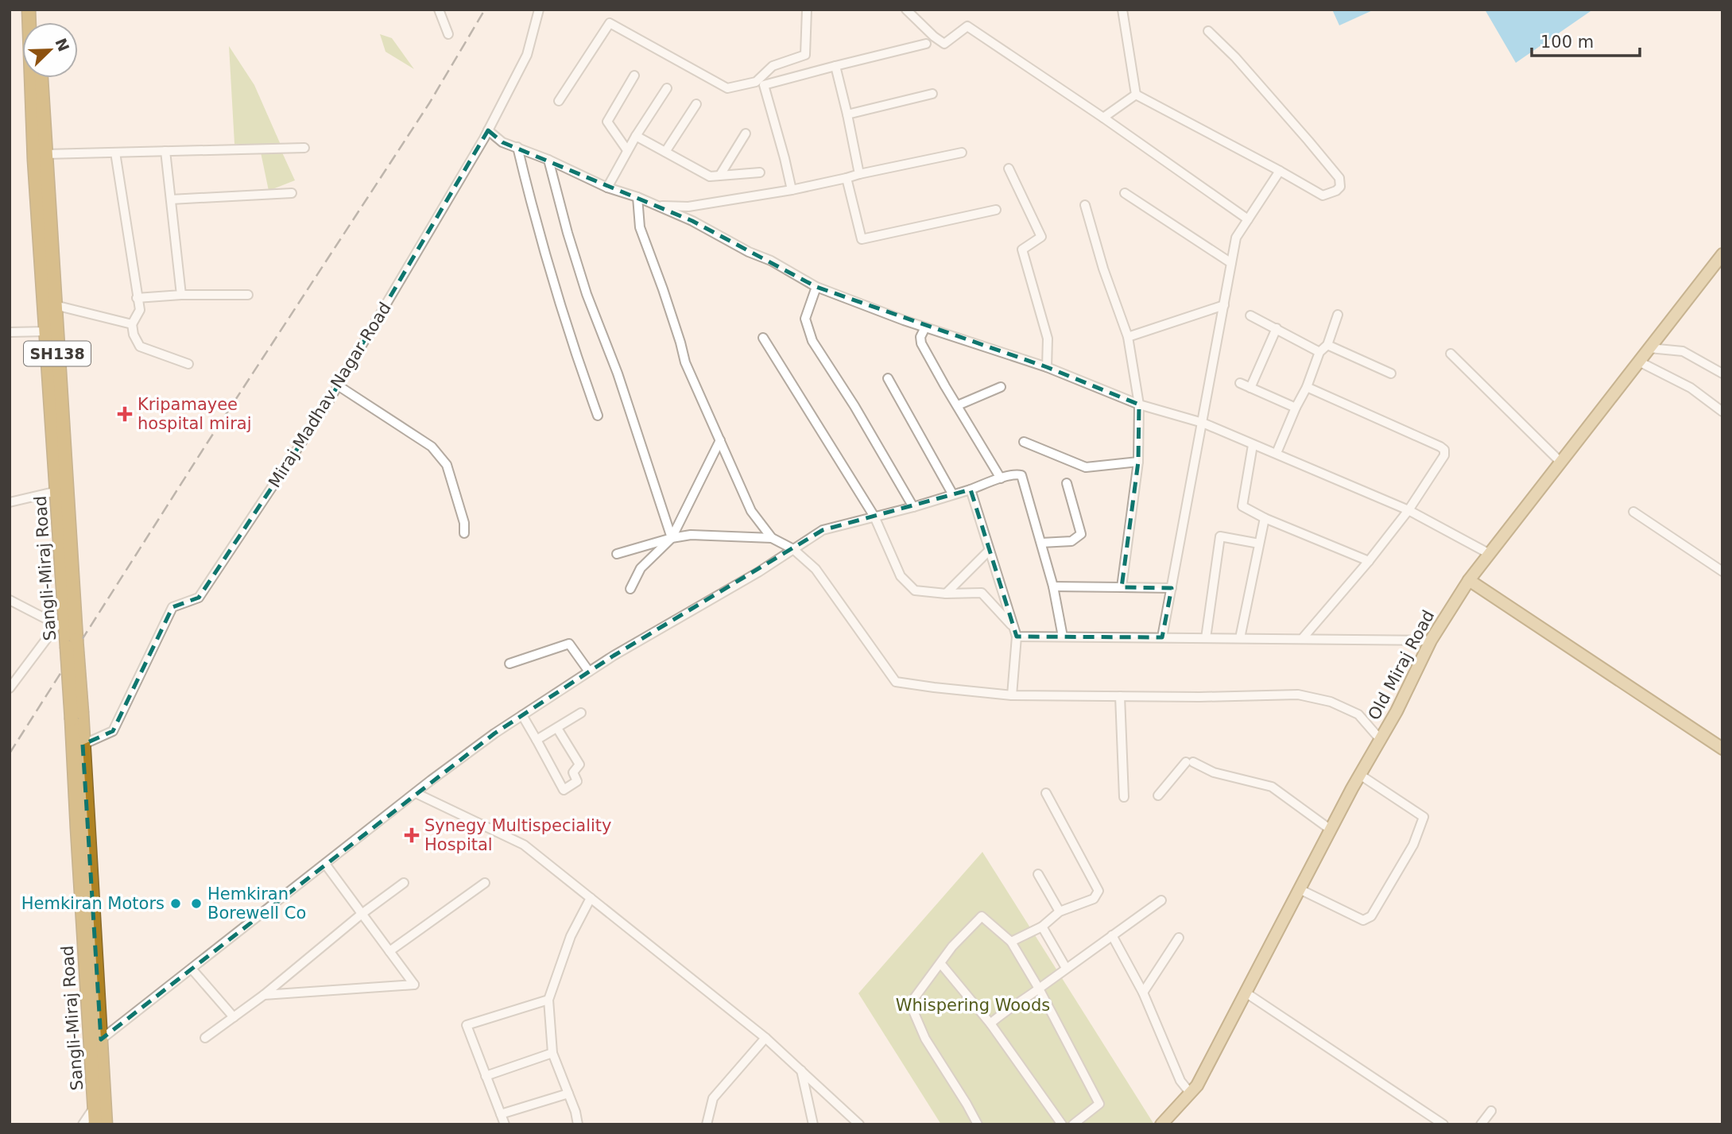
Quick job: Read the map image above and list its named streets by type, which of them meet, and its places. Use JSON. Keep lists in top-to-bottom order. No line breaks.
{"streets":{"highway":["SH138","Sangli-Miraj Road"],"main road":["Old Miraj Road"],"street":["Miraj Madhav Nagar Road"]},"crossings":[["Miraj Madhav Nagar Road","Sangli-Miraj Road"]],"parks":["Whispering Woods"],"places":{"health":["Kripamayee hospital miraj","Synegy Multispeciality Hospital"],"other":["Hemkiran Motors","Hemkiran Borewell Co"]},"scale_bar":"100 m","north":"top right"}
